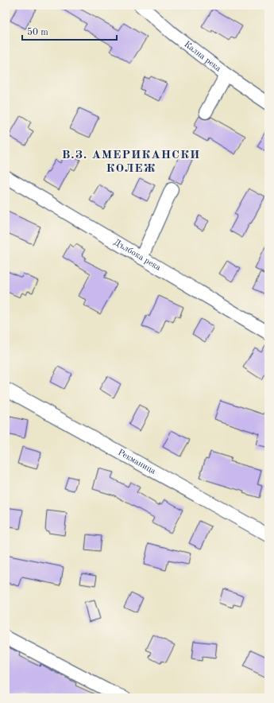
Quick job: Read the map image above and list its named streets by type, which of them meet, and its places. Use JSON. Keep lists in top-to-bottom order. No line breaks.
{"streets":{"street":["Кална река","Дълбока река","Рекманица"]},"districts":["В.З. АМЕРИКАНСКИ КОЛЕЖ"],"scale_bar":"50 m"}
